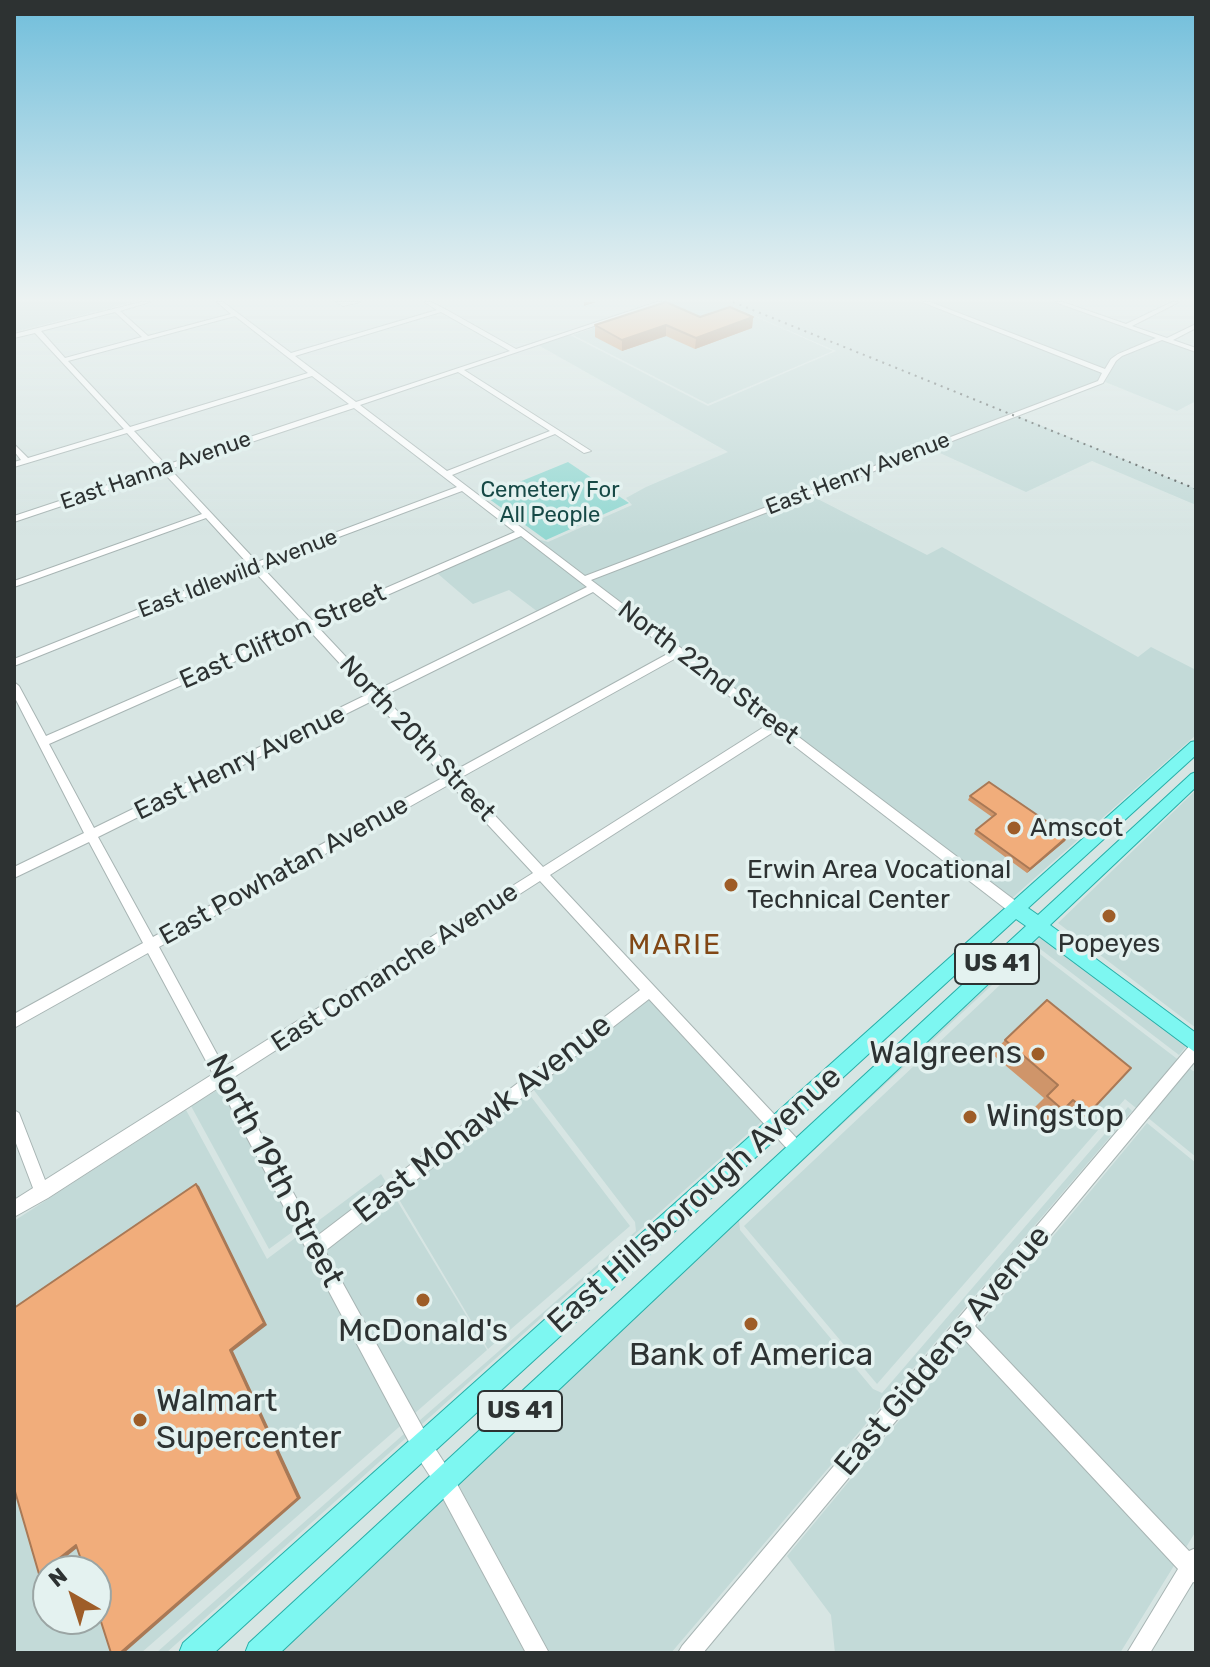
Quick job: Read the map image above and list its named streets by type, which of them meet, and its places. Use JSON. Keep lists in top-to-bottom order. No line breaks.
{"streets":{"main road":["North 22nd Street","US 41","East Hillsborough Avenue"],"street":["East Hanna Avenue","East Henry Avenue","East Idlewild Avenue","East Clifton Street","North 20th Street","East Powhatan Avenue","East Comanche Avenue","East Mohawk Avenue","North 19th Street","East Giddens Avenue"]},"crossings":[["East Hanna Avenue","North 22nd Street"],["East Hanna Avenue","North 20th Street"],["East Henry Avenue","North 22nd Street"],["East Henry Avenue","North 20th Street"],["East Henry Avenue","North 19th Street"],["East Idlewild Avenue","North 22nd Street"],["East Idlewild Avenue","North 20th Street"],["East Clifton Street","North 22nd Street"],["East Clifton Street","North 20th Street"],["East Clifton Street","North 19th Street"],["North 22nd Street","East Powhatan Avenue"],["North 22nd Street","East Comanche Avenue"],["North 22nd Street","East Hillsborough Avenue"],["North 22nd Street","East Giddens Avenue"],["North 20th Street","East Powhatan Avenue"],["North 20th Street","East Comanche Avenue"],["North 20th Street","East Mohawk Avenue"],["North 20th Street","East Hillsborough Avenue"],["East Powhatan Avenue","North 19th Street"],["East Comanche Avenue","North 19th Street"],["East Mohawk Avenue","North 19th Street"],["North 19th Street","East Hillsborough Avenue"]],"districts":["MARIE"],"parks":["Cemetery For All People"],"places":["Amscot","Erwin Area Vocational Technical Center","Popeyes","Walgreens","Wingstop","McDonald's","Bank of America","Walmart Supercenter"],"north":"top left"}
